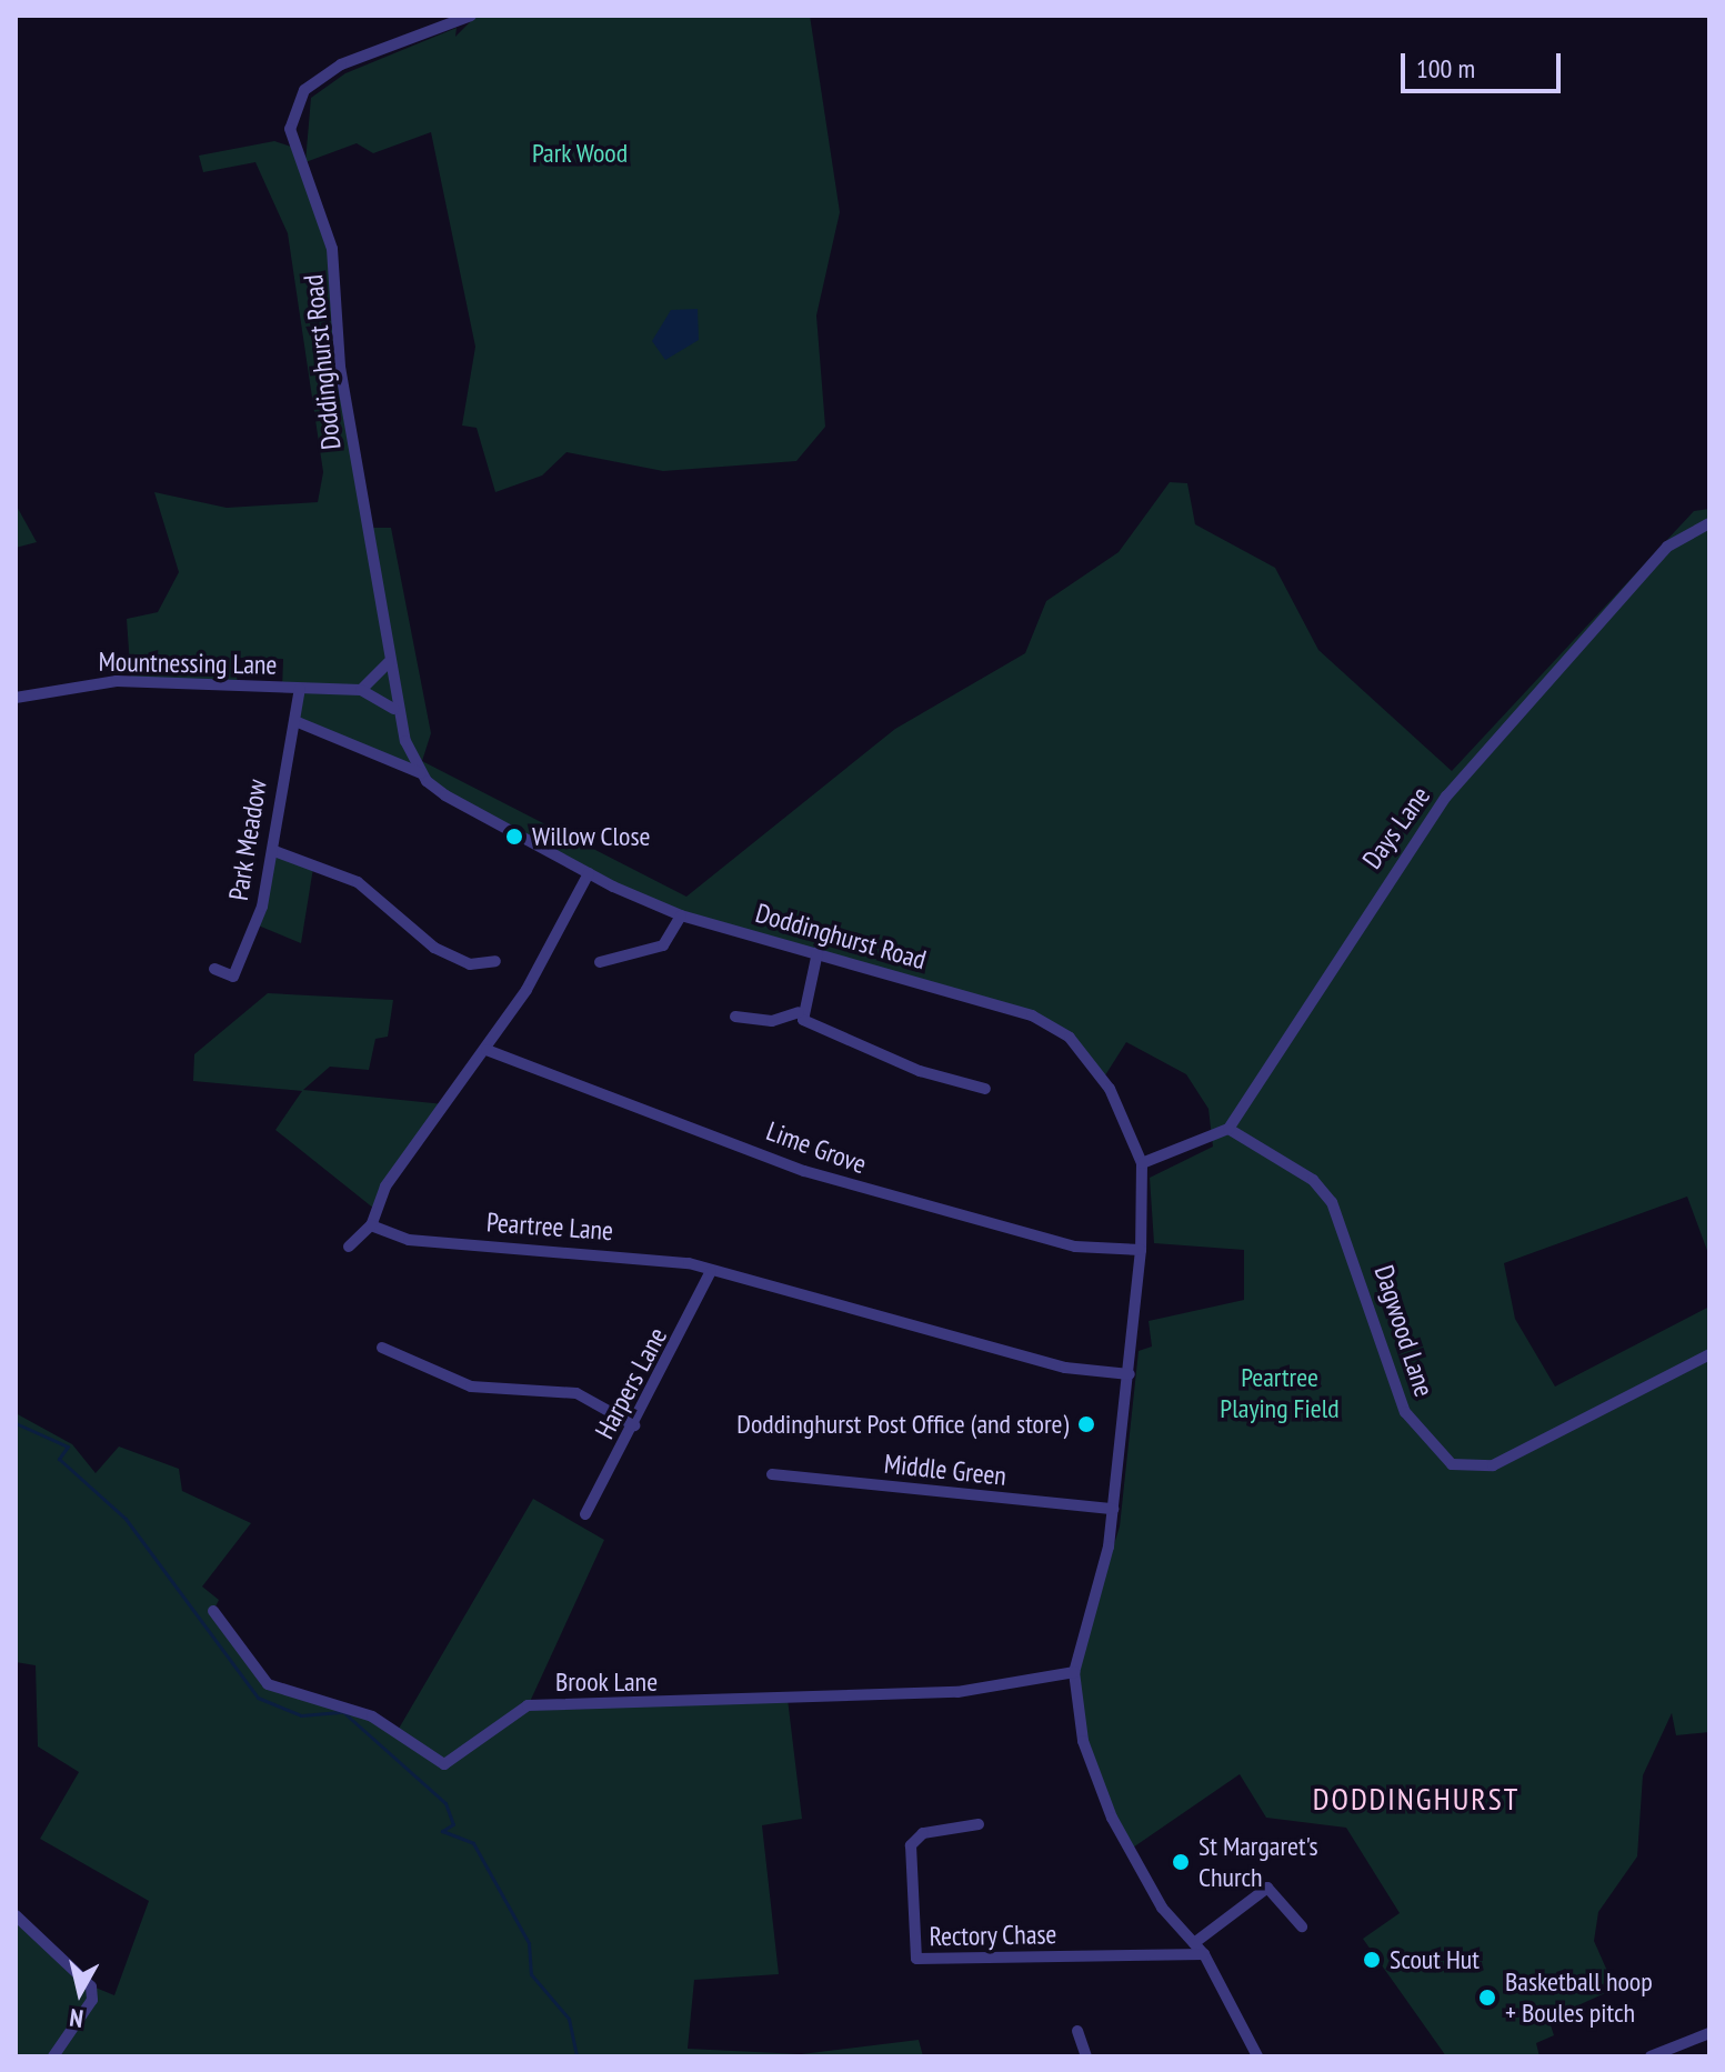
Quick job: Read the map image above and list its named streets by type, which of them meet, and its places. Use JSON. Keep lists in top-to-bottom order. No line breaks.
{"streets":{"street":["Doddinghurst Road","Mountnessing Lane","Days Lane","Park Meadow","Lime Grove","Peartree Lane","Dagwood Lane","Harpers Lane","Middle Green","Brook Lane","Rectory Chase"]},"crossings":[["Doddinghurst Road","Mountnessing Lane"],["Doddinghurst Road","Lime Grove"],["Doddinghurst Road","Peartree Lane"],["Doddinghurst Road","Middle Green"],["Doddinghurst Road","Brook Lane"],["Doddinghurst Road","Rectory Chase"],["Mountnessing Lane","Park Meadow"],["Days Lane","Dagwood Lane"],["Peartree Lane","Harpers Lane"]],"districts":["DODDINGHURST"],"parks":["Park Wood","Peartree Playing Field"],"places":["Willow Close","Doddinghurst Post Office (and store)","St Margaret's Church","Scout Hut","Basketball hoop + Boules pitch"],"scale_bar":"100 m","north":"bottom"}
